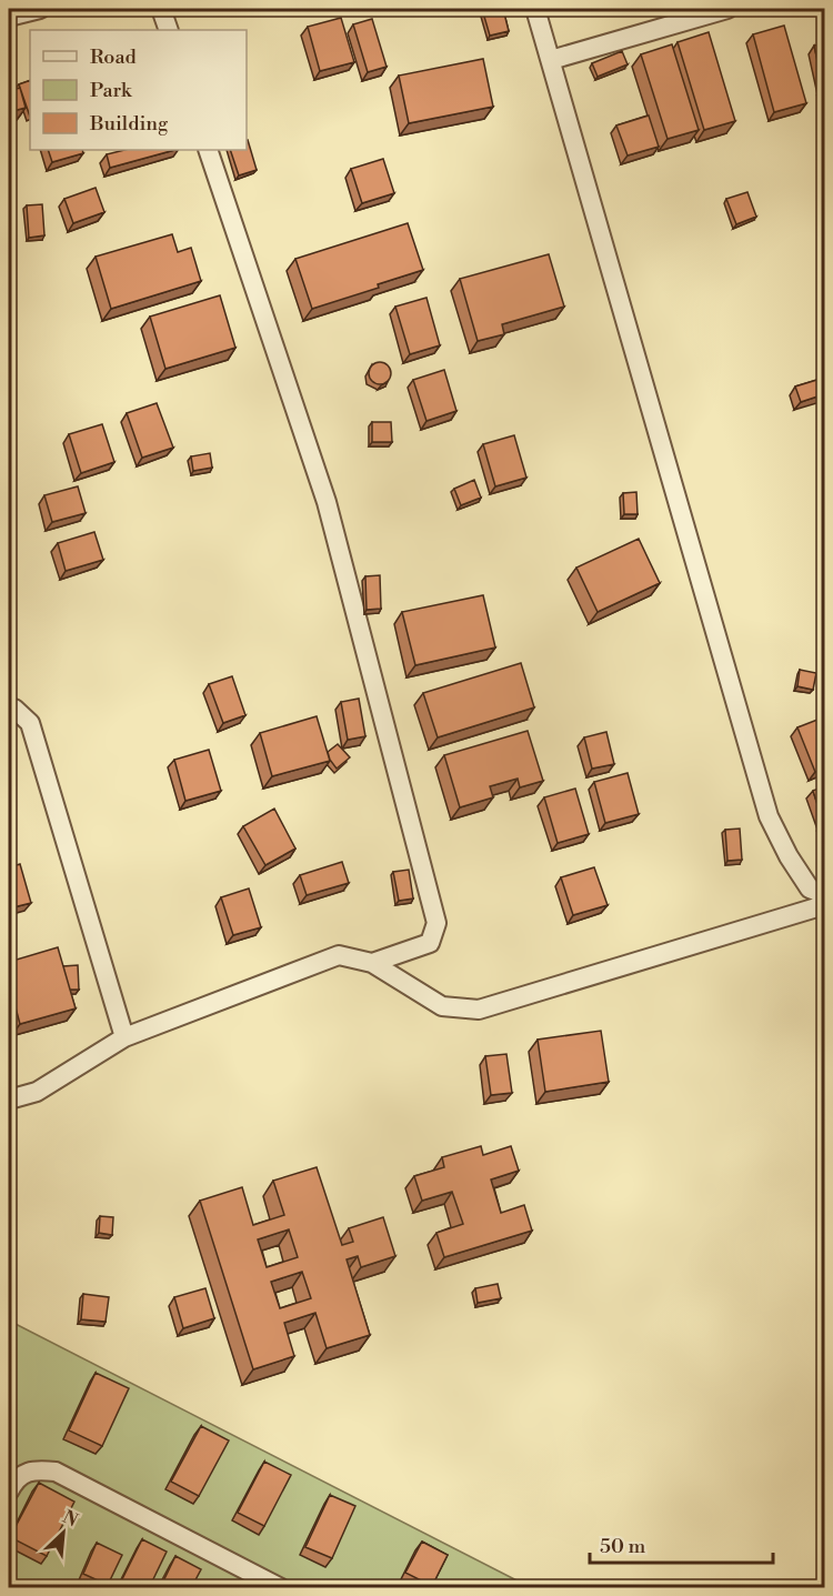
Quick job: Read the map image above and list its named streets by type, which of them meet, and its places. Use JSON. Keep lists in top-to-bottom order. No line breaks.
{"legend":["Road","Park","Building"],"scale_bar":"50 m","north":"top right"}
